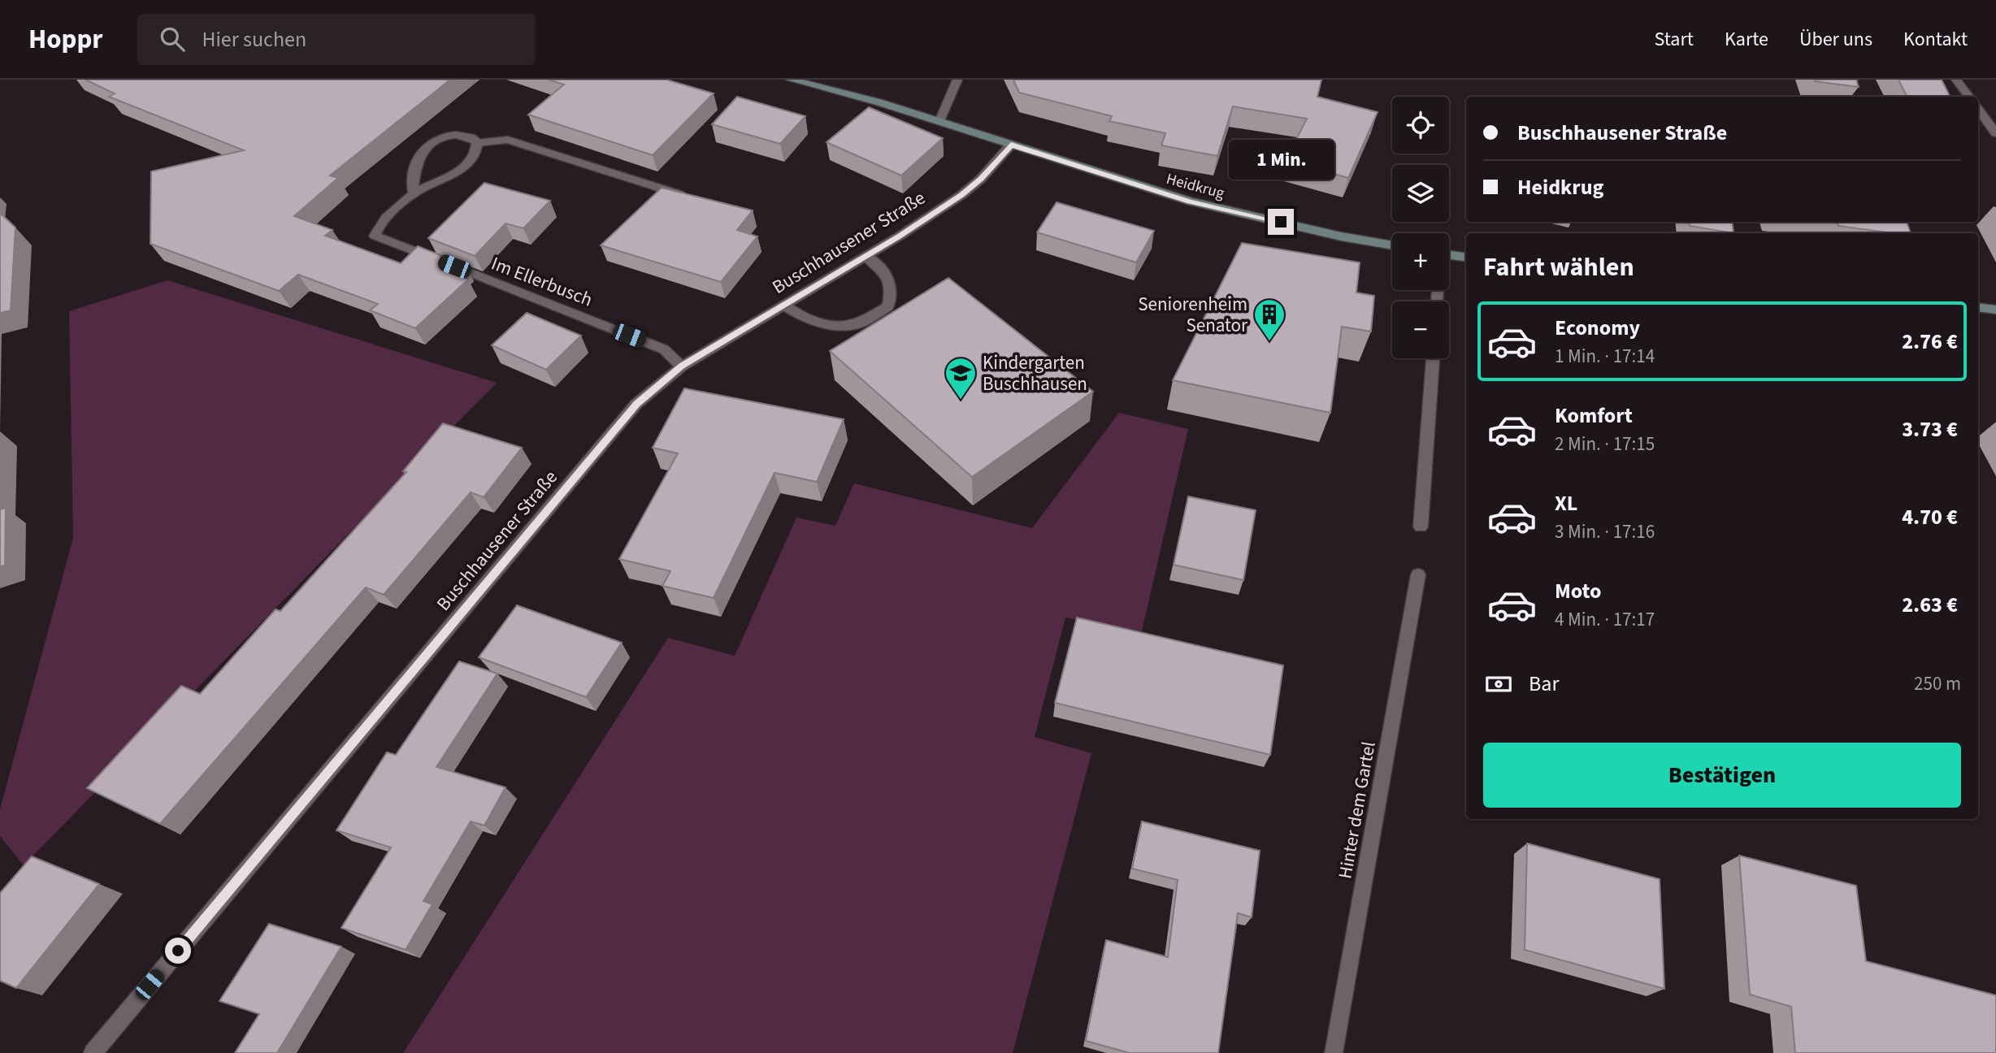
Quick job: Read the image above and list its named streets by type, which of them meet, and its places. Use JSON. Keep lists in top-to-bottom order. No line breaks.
{"streets":{"main road":["Heidkrug"],"street":["Buschhausener Straße","Im Ellerbusch","Hinter dem Gartel"]},"crossings":[["Heidkrug","Buschhausener Straße"],["Buschhausener Straße","Im Ellerbusch"]],"places":{"building":["Seniorenheim Senator"],"school or university":["Kindergarten Buschhausen"]},"page":{"header":"Hoppr","search":"Hier suchen","nav":["Start","Karte","Über uns","Kontakt"],"map_buttons":["+","−"],"banner":["Buschhausener Straße","Heidkrug"],"bubble":"1 Min.","heading":"Fahrt wählen","list":[{"name":"Economy","note":"1 Min. · 17:14","value":"2.76 €"},{"name":"Komfort","note":"2 Min. · 17:15","value":"3.73 €"},{"name":"XL","note":"3 Min. · 17:16","value":"4.70 €"},{"name":"Moto","note":"4 Min. · 17:17","value":"2.63 €"}],"pay":["Bar","250 m"],"buttons":"Bestätigen"}}
